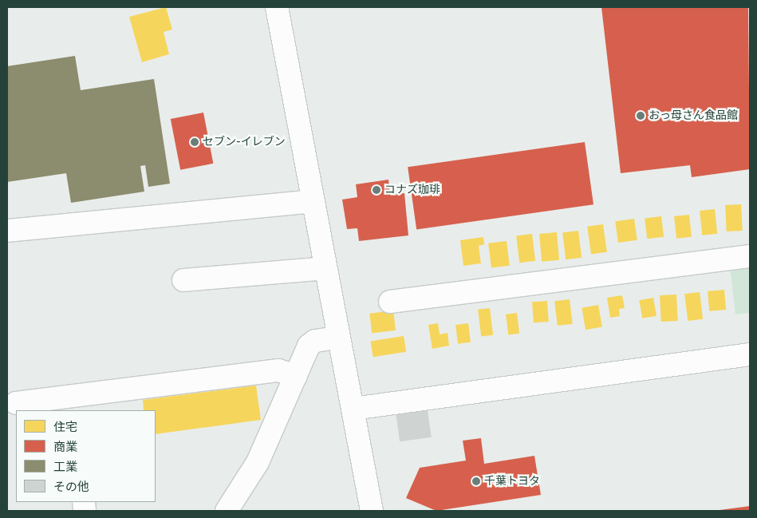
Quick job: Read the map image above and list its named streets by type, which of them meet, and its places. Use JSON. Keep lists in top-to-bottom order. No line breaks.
{"places":["おっ母さん食品館","セブン-イレブン","コナズ珈琲","千葉トヨタ"],"legend":["住宅","商業","工業","その他"]}
